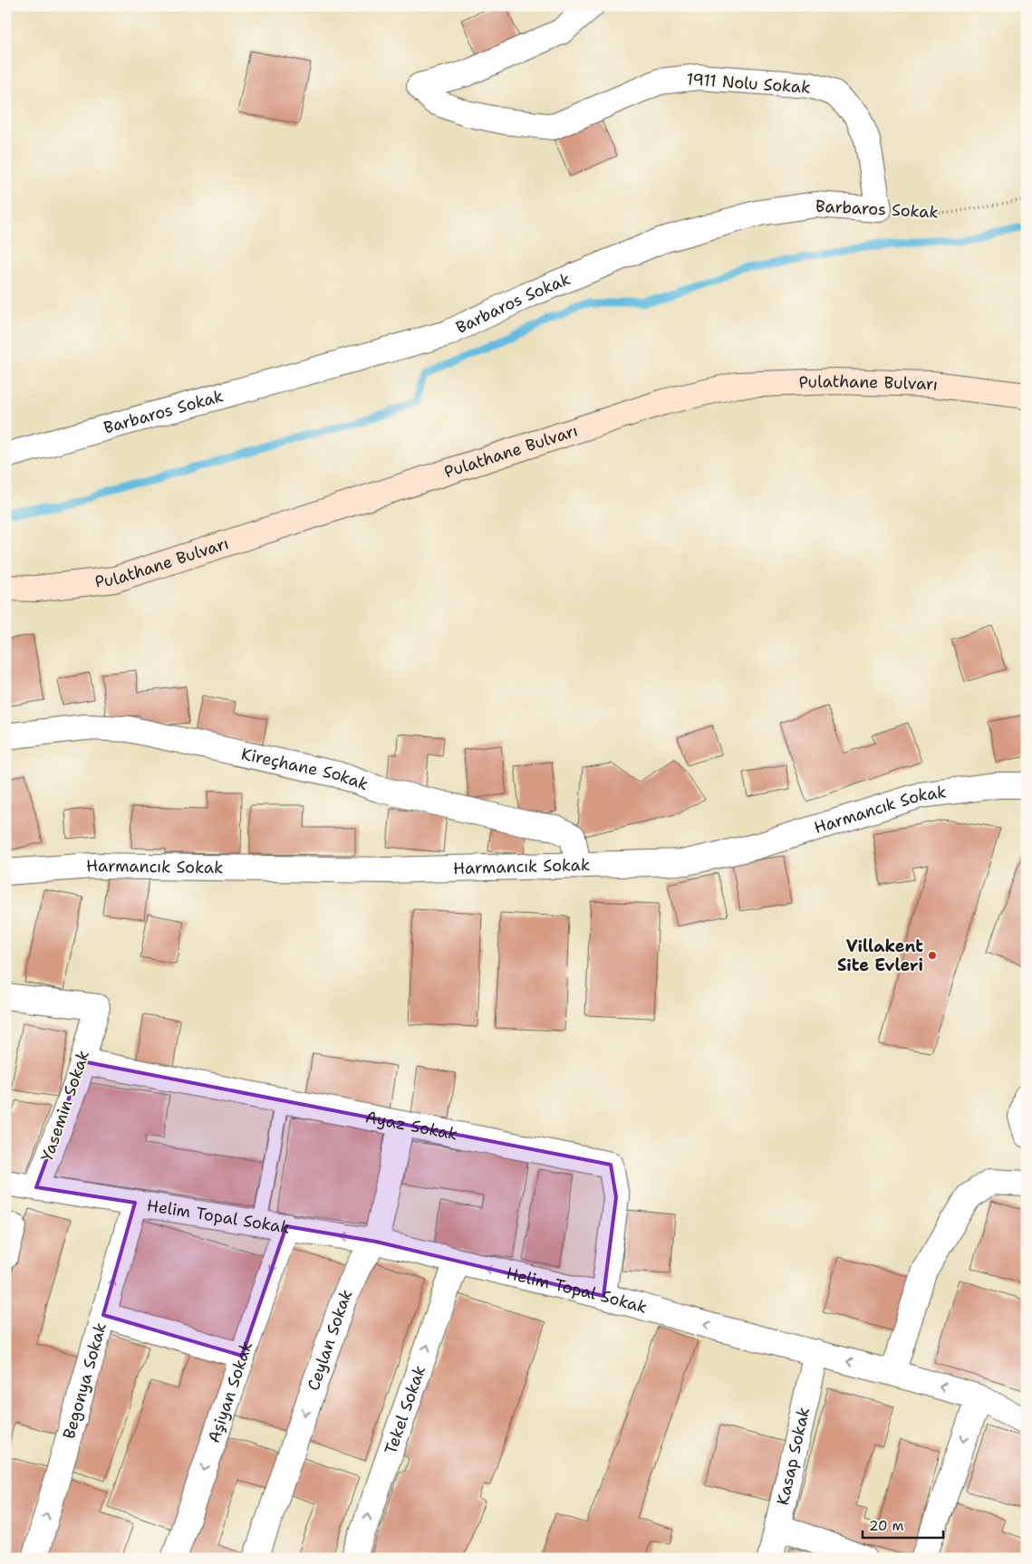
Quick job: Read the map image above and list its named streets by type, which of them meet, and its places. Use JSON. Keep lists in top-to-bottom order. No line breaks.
{"streets":{"street":["1911 Nolu Sokak","Barbaros Sokak","Pulathane Bulvarı","Kireçhane Sokak","Harmancık Sokak","Yasemin Sokak","Ayaz Sokak","Helim Topal Sokak","Ceylan Sokak","Begonya Sokak","Aşiyan Sokak","Tekel Sokak","Kasap Sokak"]},"crossings":[["1911 Nolu Sokak","Barbaros Sokak"],["Kireçhane Sokak","Harmancık Sokak"],["Yasemin Sokak","Ayaz Sokak"],["Yasemin Sokak","Helim Topal Sokak"],["Ayaz Sokak","Helim Topal Sokak"],["Ayaz Sokak","Ceylan Sokak"],["Helim Topal Sokak","Ceylan Sokak"],["Helim Topal Sokak","Begonya Sokak"],["Helim Topal Sokak","Aşiyan Sokak"],["Helim Topal Sokak","Tekel Sokak"],["Helim Topal Sokak","Kasap Sokak"]],"one_way":["Helim Topal Sokak","Ceylan Sokak","Begonya Sokak","Aşiyan Sokak","Tekel Sokak"],"places":["Villakent Site Evleri"],"scale_bar":"20 m"}
